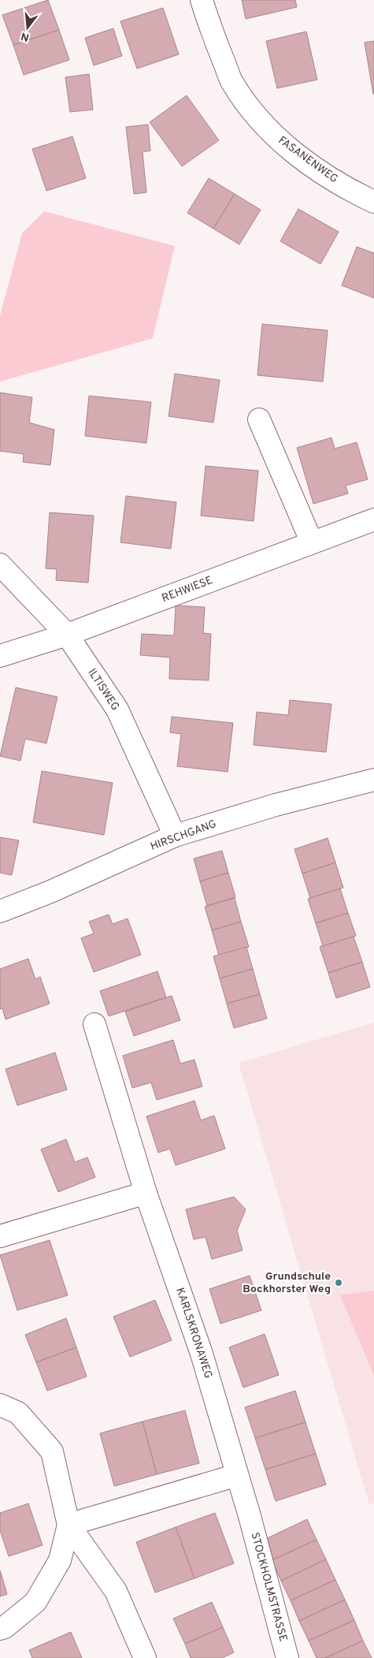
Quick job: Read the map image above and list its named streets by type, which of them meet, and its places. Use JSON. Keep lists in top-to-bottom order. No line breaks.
{"streets":{"street":["FASANENWEG","REHWIESE","ILTISWEG","HIRSCHGANG","KARLSKRONAWEG","STOCKHOLMSTRASSE"]},"crossings":[["REHWIESE","ILTISWEG"],["ILTISWEG","HIRSCHGANG"],["KARLSKRONAWEG","STOCKHOLMSTRASSE"]],"places":["Grundschule Bockhorster Weg"],"north":"bottom"}
